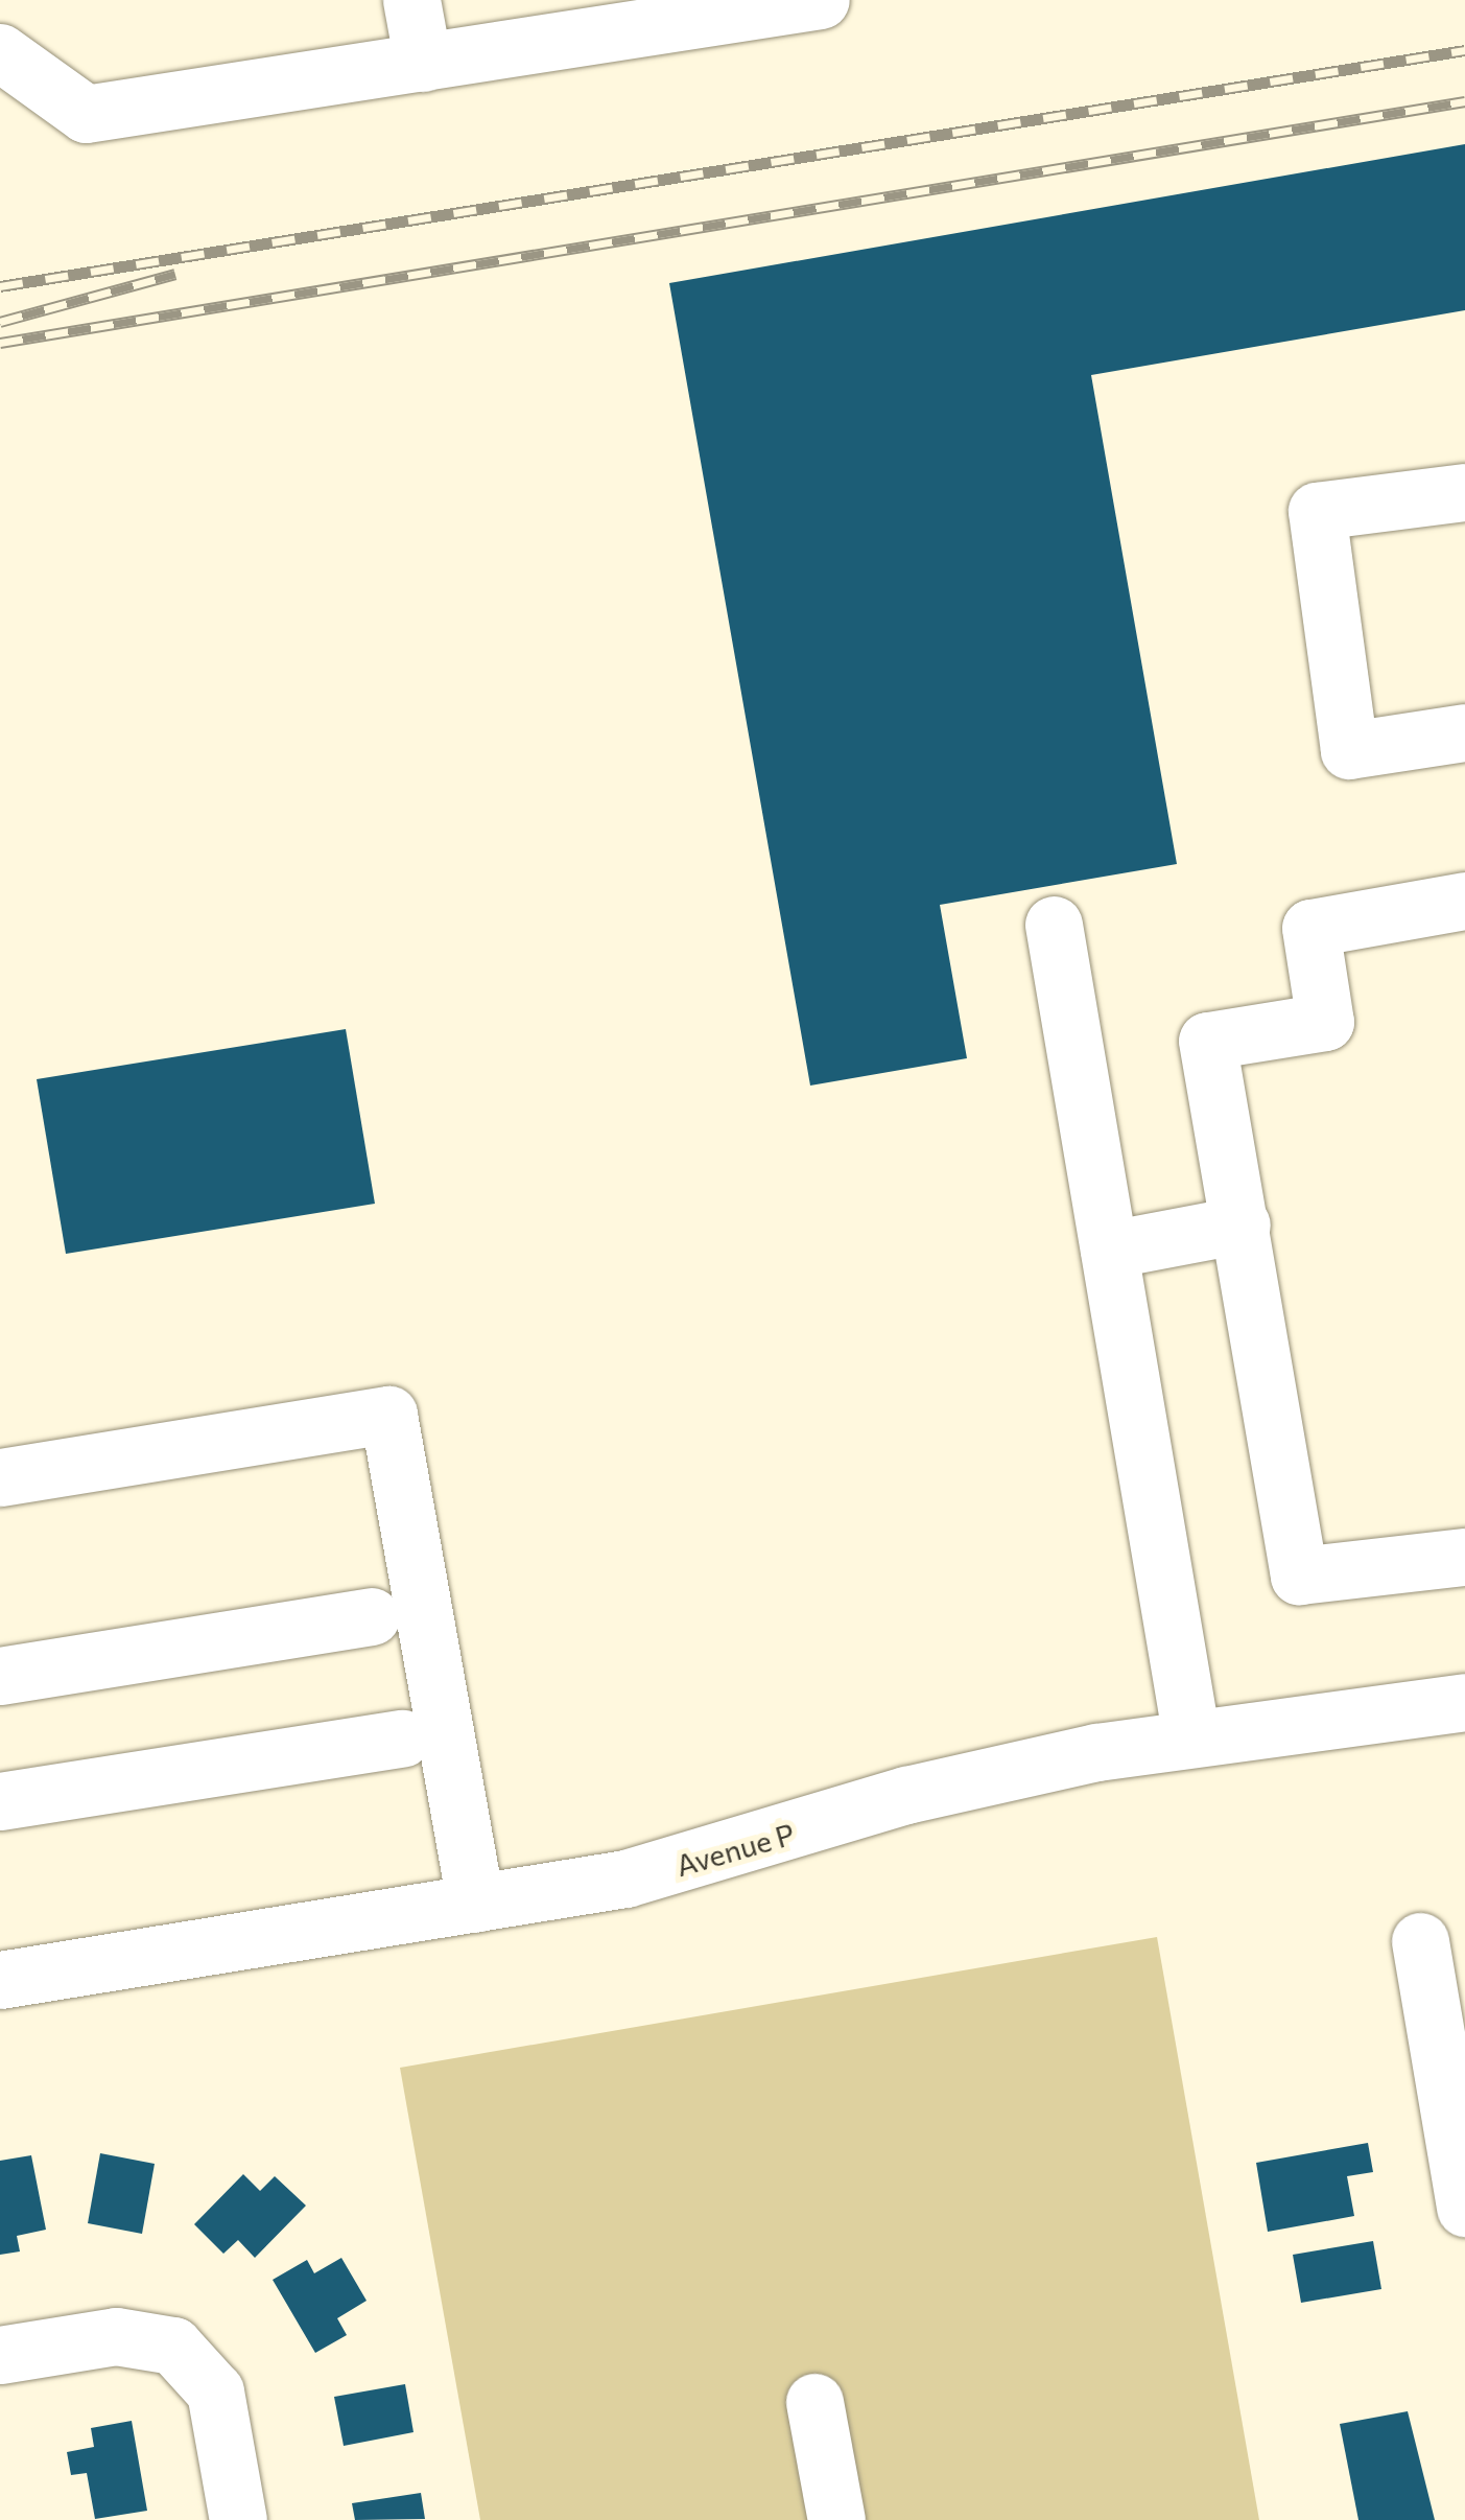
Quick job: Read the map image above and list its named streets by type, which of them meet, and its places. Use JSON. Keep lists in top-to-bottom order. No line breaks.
{"streets":{"street":["Avenue P"]}}
